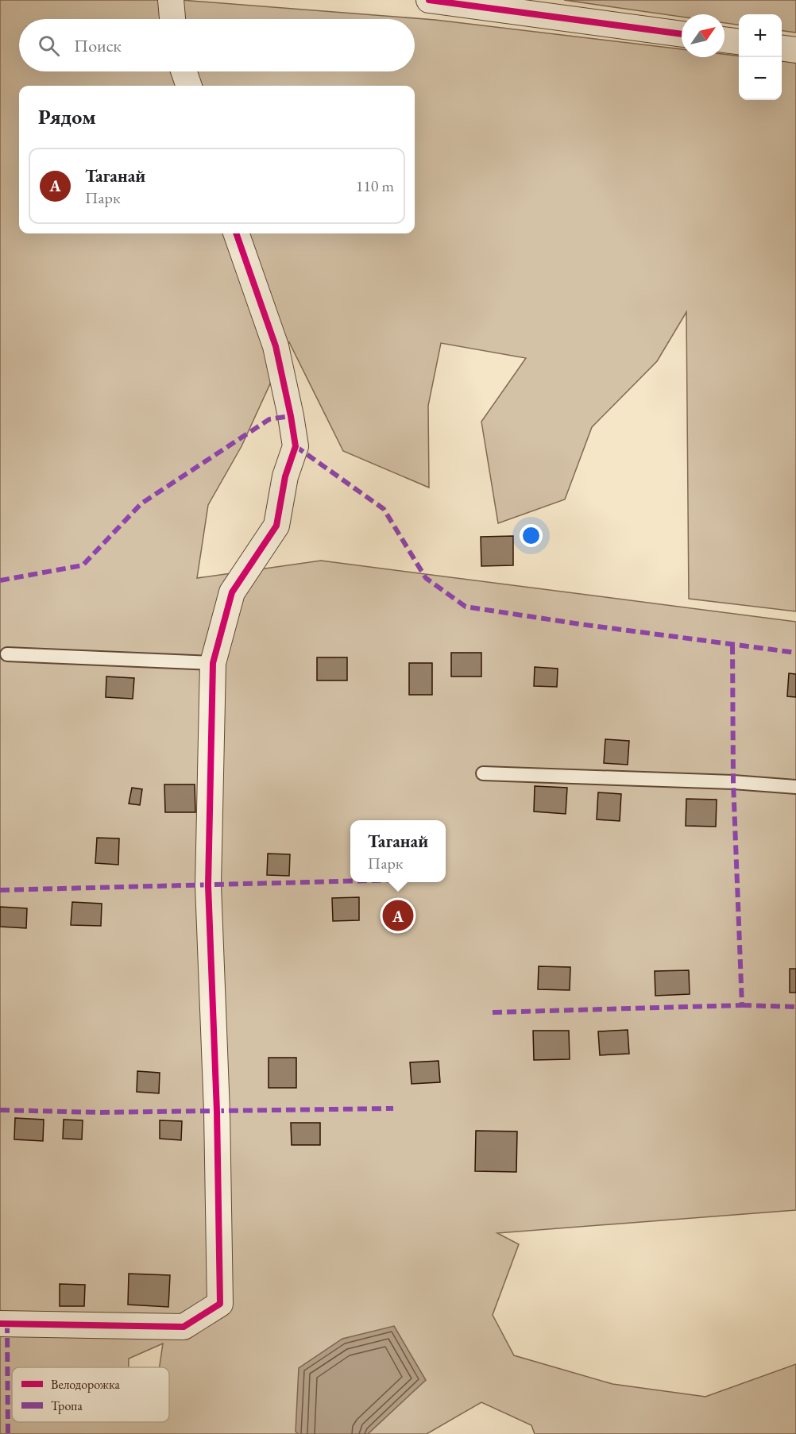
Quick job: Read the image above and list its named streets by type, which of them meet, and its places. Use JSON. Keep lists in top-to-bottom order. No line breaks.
{"legend":["Велодорожка","Тропа"],"north":"top right","page":{"map_buttons":["+","−"],"search":"Поиск","heading":"Рядом","list":[{"mark":"A","name":"Таганай","note":"Парк","value":"110 m"}],"popup":["Таганай","Парк"],"pins":"A"}}
